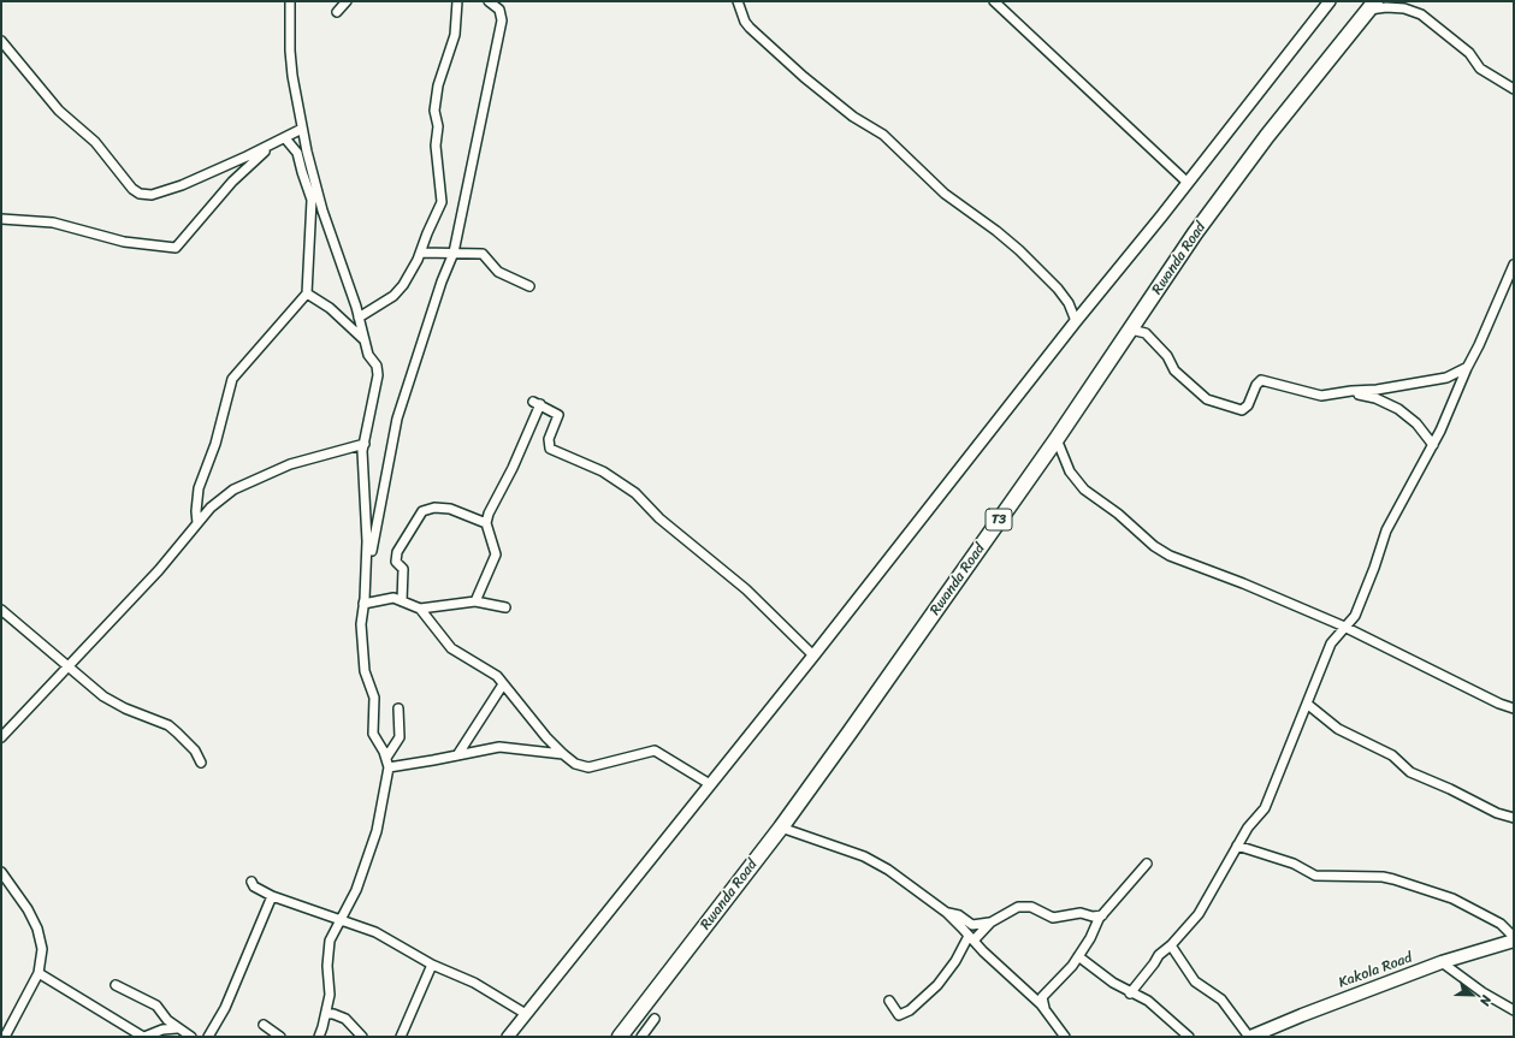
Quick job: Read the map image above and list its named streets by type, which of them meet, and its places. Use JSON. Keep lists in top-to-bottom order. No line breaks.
{"streets":{"highway":["Rwanda Road","T3"],"main road":["Kakola Road"]},"north":"bottom right"}
